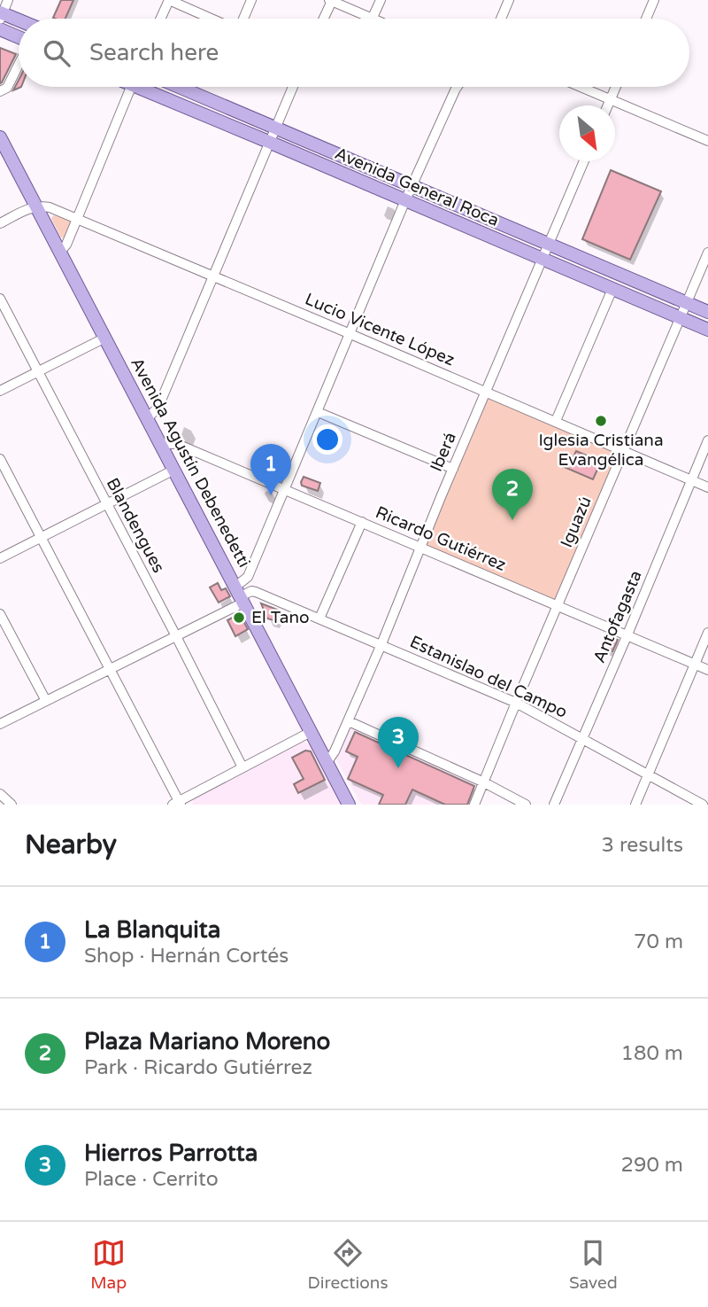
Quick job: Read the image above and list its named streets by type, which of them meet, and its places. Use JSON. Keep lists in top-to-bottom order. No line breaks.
{"streets":{"main road":["Avenida General Roca","Avenida Agustín Debenedetti"],"street":["Lucio Vicente López","Iberá","Iguazú","Blandengues","Ricardo Gutiérrez","Antofagasta","Estanislao del Campo"]},"crossings":[["Avenida General Roca","Iberá"],["Avenida General Roca","Iguazú"],["Lucio Vicente López","Iberá"],["Lucio Vicente López","Avenida Agustín Debenedetti"],["Lucio Vicente López","Iguazú"],["Lucio Vicente López","Antofagasta"],["Iberá","Avenida Agustín Debenedetti"],["Iberá","Ricardo Gutiérrez"],["Iberá","Estanislao del Campo"],["Avenida Agustín Debenedetti","Ricardo Gutiérrez"],["Avenida Agustín Debenedetti","Estanislao del Campo"],["Iguazú","Ricardo Gutiérrez"],["Iguazú","Estanislao del Campo"],["Ricardo Gutiérrez","Antofagasta"],["Antofagasta","Estanislao del Campo"]],"places":["Iglesia Cristiana Evangélica","El Tano"],"north":"bottom right","page":{"search":"Search here","pins":["1","2","3"],"heading":["Nearby","3 results"],"list":[{"mark":"1","name":"La Blanquita","note":"Shop · Hernán Cortés","value":"70 m"},{"mark":"2","name":"Plaza Mariano Moreno","note":"Park · Ricardo Gutiérrez","value":"180 m"},{"mark":"3","name":"Hierros Parrotta","note":"Place · Cerrito","value":"290 m"}],"nav":["Map","Directions","Saved"]}}
